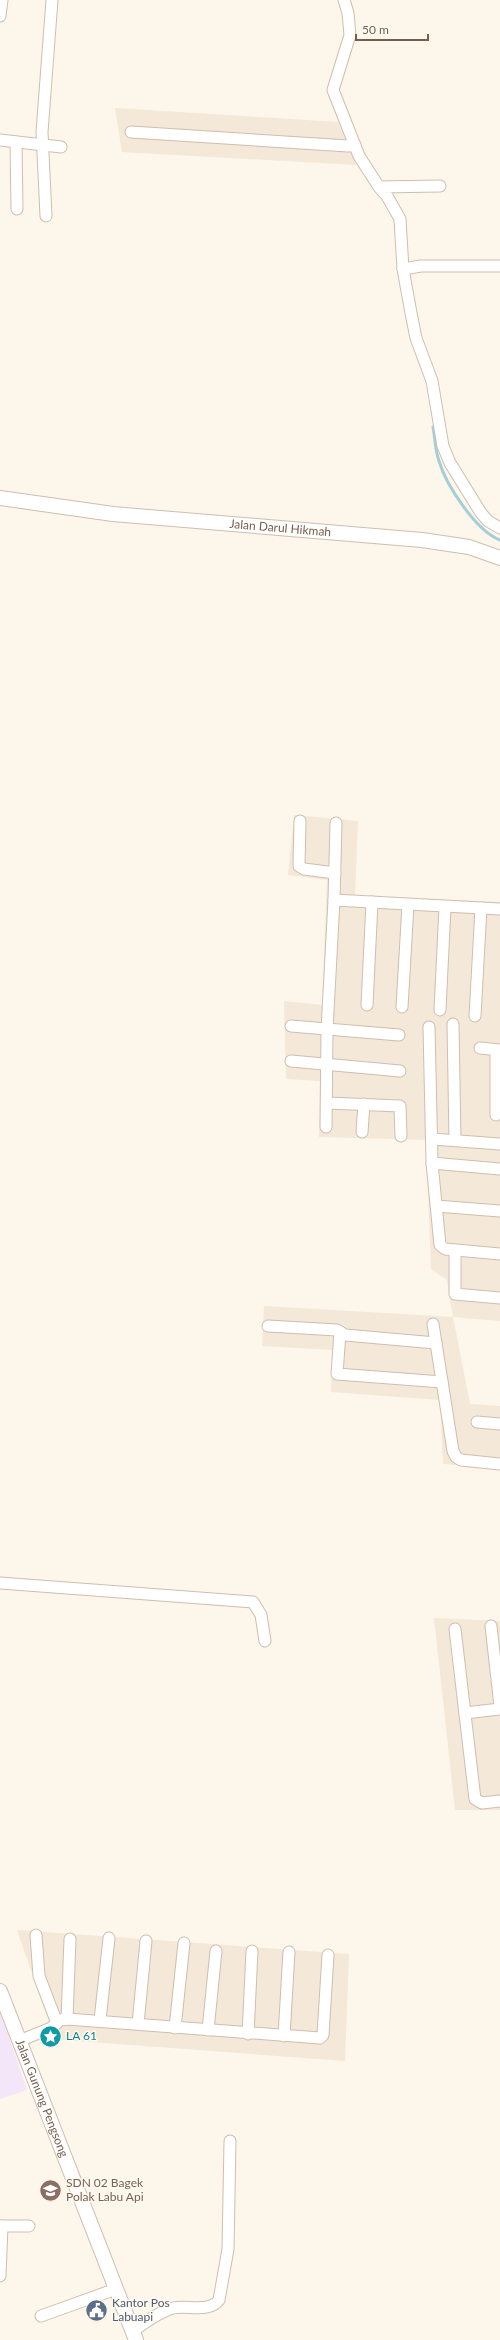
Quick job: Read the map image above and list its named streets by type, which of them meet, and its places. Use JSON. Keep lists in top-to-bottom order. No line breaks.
{"streets":{"street":["Jalan Darul Hikmah","Jalan Gunung Pengsong"]},"places":{"place":["LA 61"],"school or university":["SDN 02 Bagek Polak Labu Api"],"public building":["Kantor Pos Labuapi"]},"scale_bar":"50 m"}
